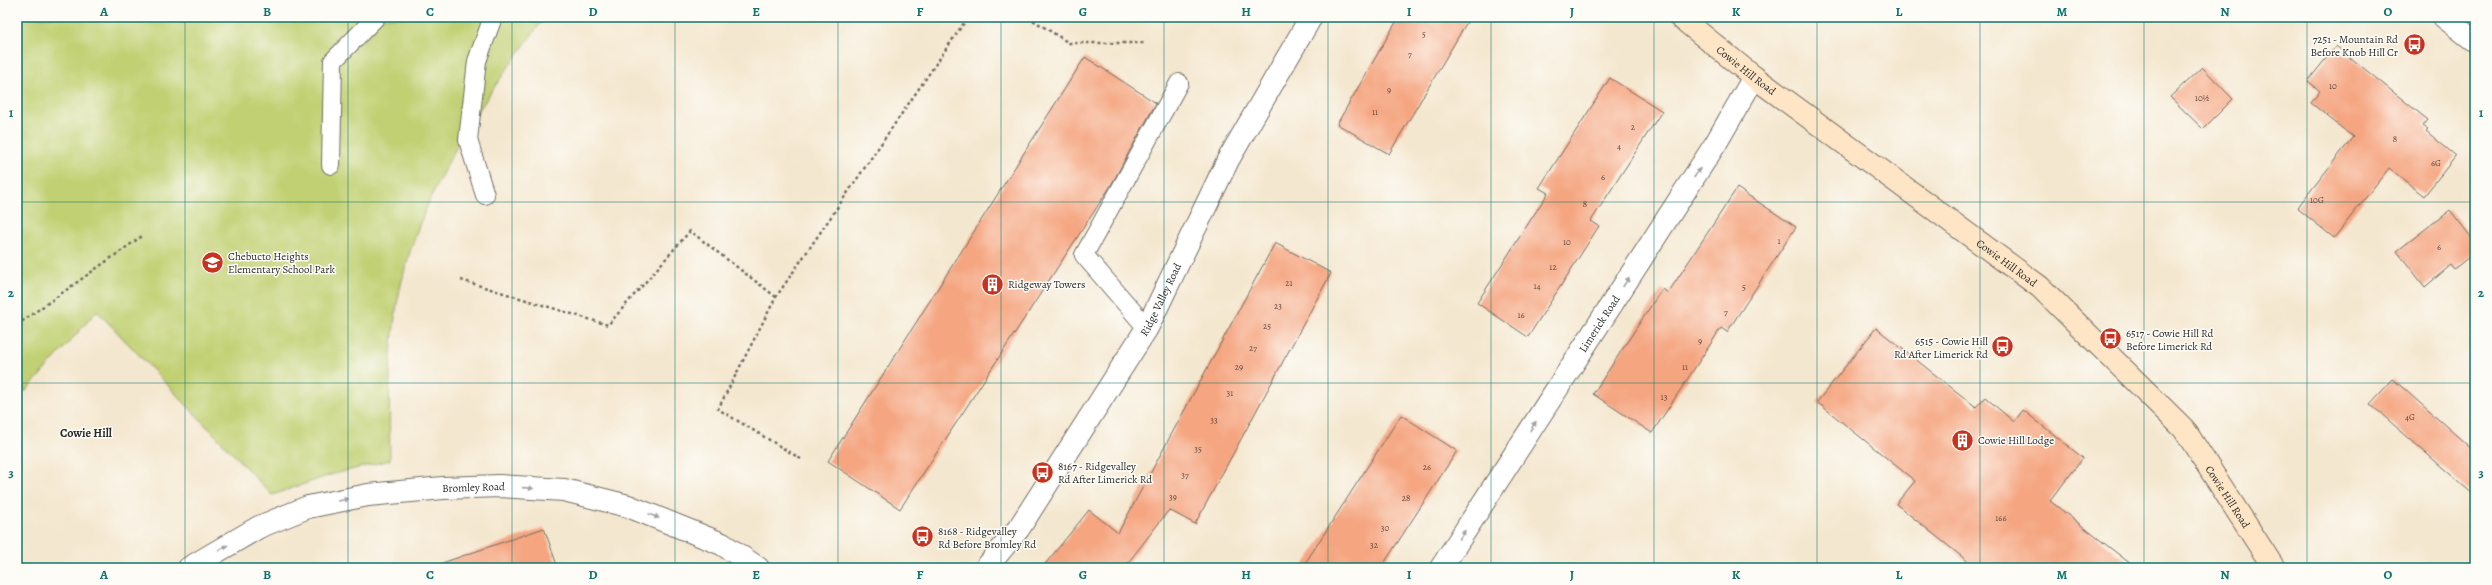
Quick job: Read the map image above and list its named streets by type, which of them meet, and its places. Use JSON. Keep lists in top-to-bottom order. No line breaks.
{"streets":{"street":["Cowie Hill Road","Ridge Valley Road","Limerick Road","Bromley Road"]},"crossings":[["Cowie Hill Road","Limerick Road"]],"one_way":["Limerick Road","Bromley Road"],"districts":["Cowie Hill"],"places":{"bus stop":["7251 - Mountain Rd Before Knob Hill Cr","6517 - Cowie Hill Rd Before Limerick Rd","6515 - Cowie Hill Rd After Limerick Rd","8167 - Ridgevalley Rd After Limerick Rd","8168 - Ridgevalley Rd Before Bromley Rd"],"school or university":["Chebucto Heights Elementary School Park"],"building":["Ridgeway Towers","Cowie Hill Lodge"]},"house_numbers":["5","7","10","9","10½","11","2","8","4","6G","6","10G","8","1","10","6","12","21","14","5","23","7","16","25","9","27","29","11","31","13","4G","33","35","26","37","39","28","166","30","32"],"grid":{"columns":["A","B","C","D","E","F","G","H","I","J","K","L","M","N","O"],"rows":["1","2","3"]}}
